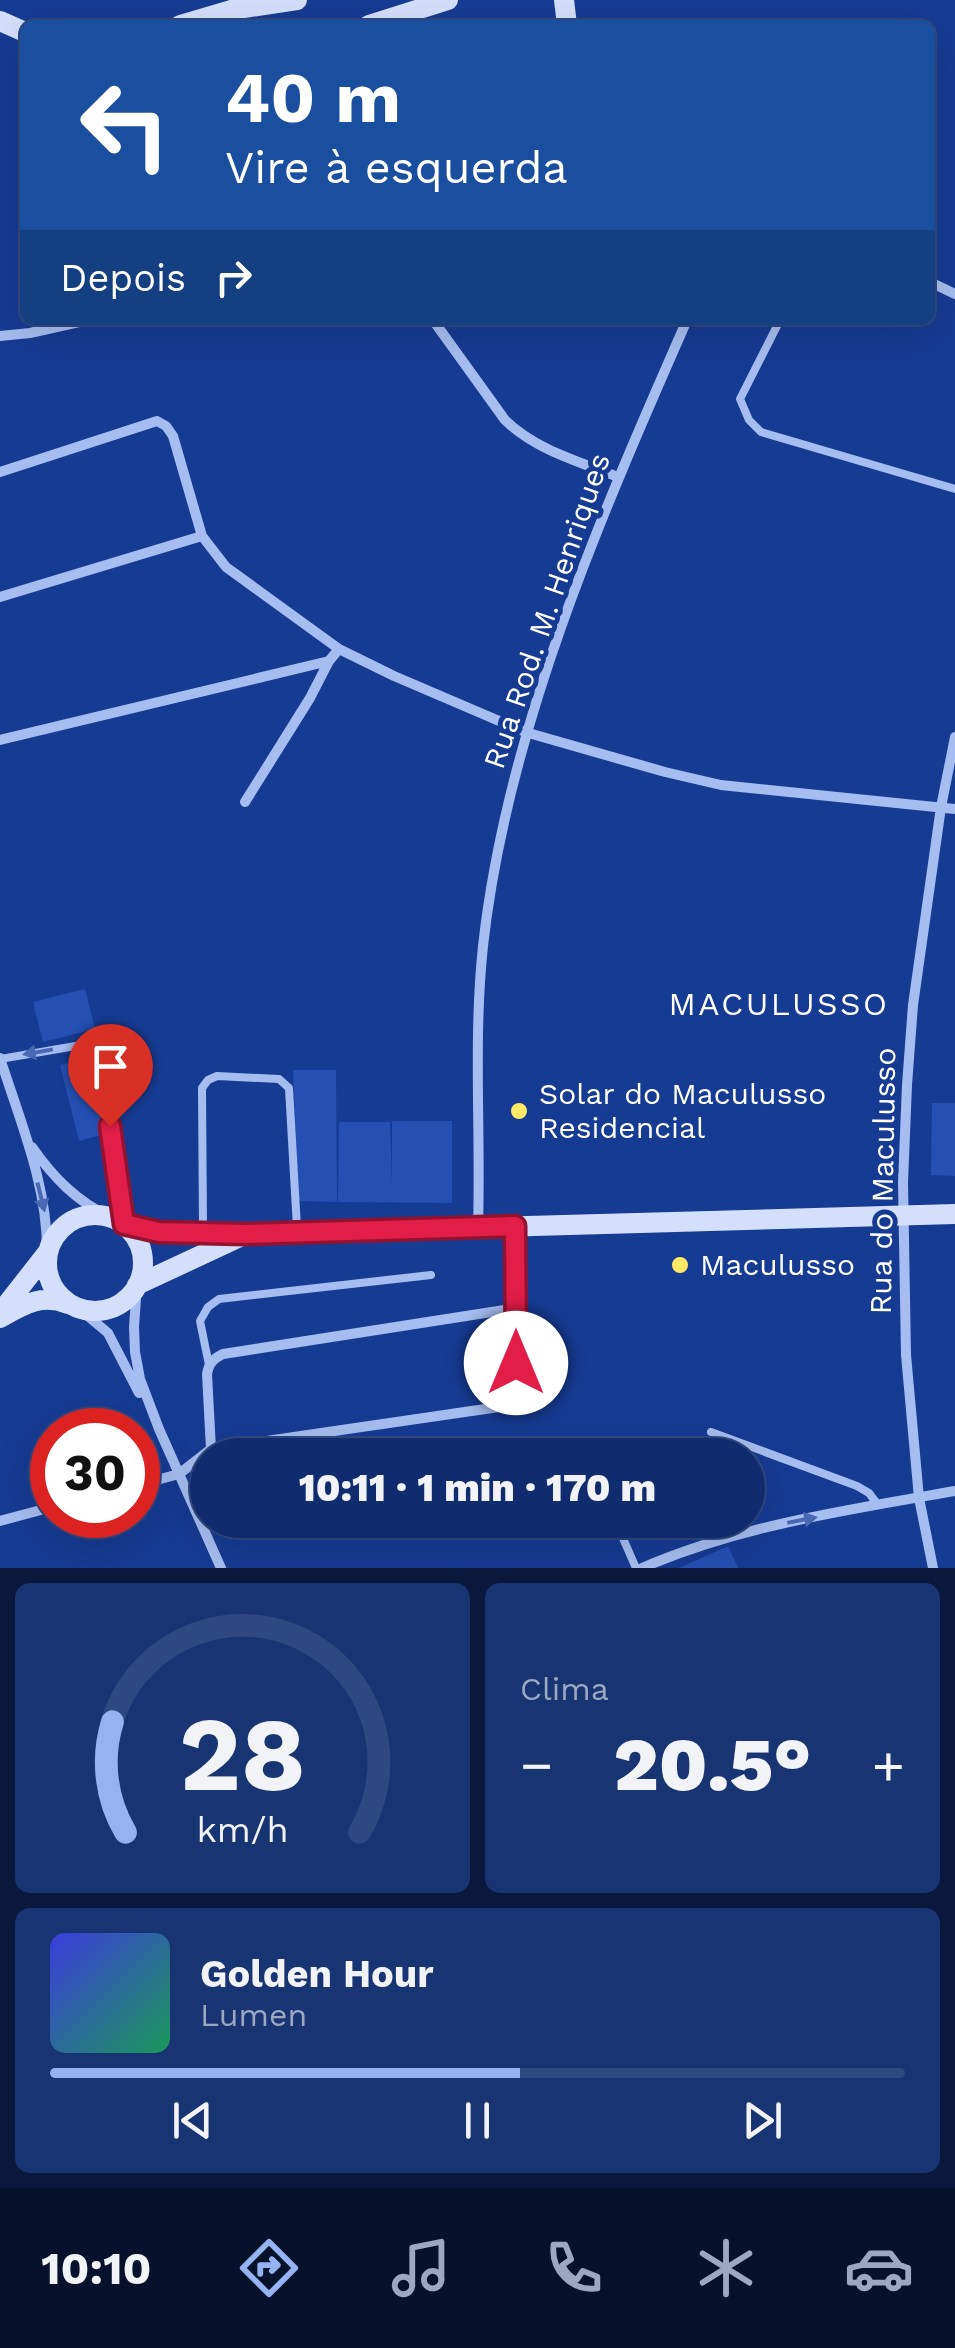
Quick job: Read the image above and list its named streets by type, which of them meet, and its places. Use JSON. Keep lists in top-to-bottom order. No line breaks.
{"streets":{"street":["Rua Rod. M. Henriques","Rua do Maculusso"]},"districts":["MACULUSSO"],"places":["Solar do Maculusso Residencial","Maculusso"],"page":{"turn":["40 m","Vire à esquerda"],"then":"Depois","limit":"30","trip":"10:11 · 1 min · 170 m","tile":"Clima","heat":["−","20.5°","+"],"song":["Golden Hour","Lumen"],"tabs":"10:10","gauge":["28","km/h"]}}
